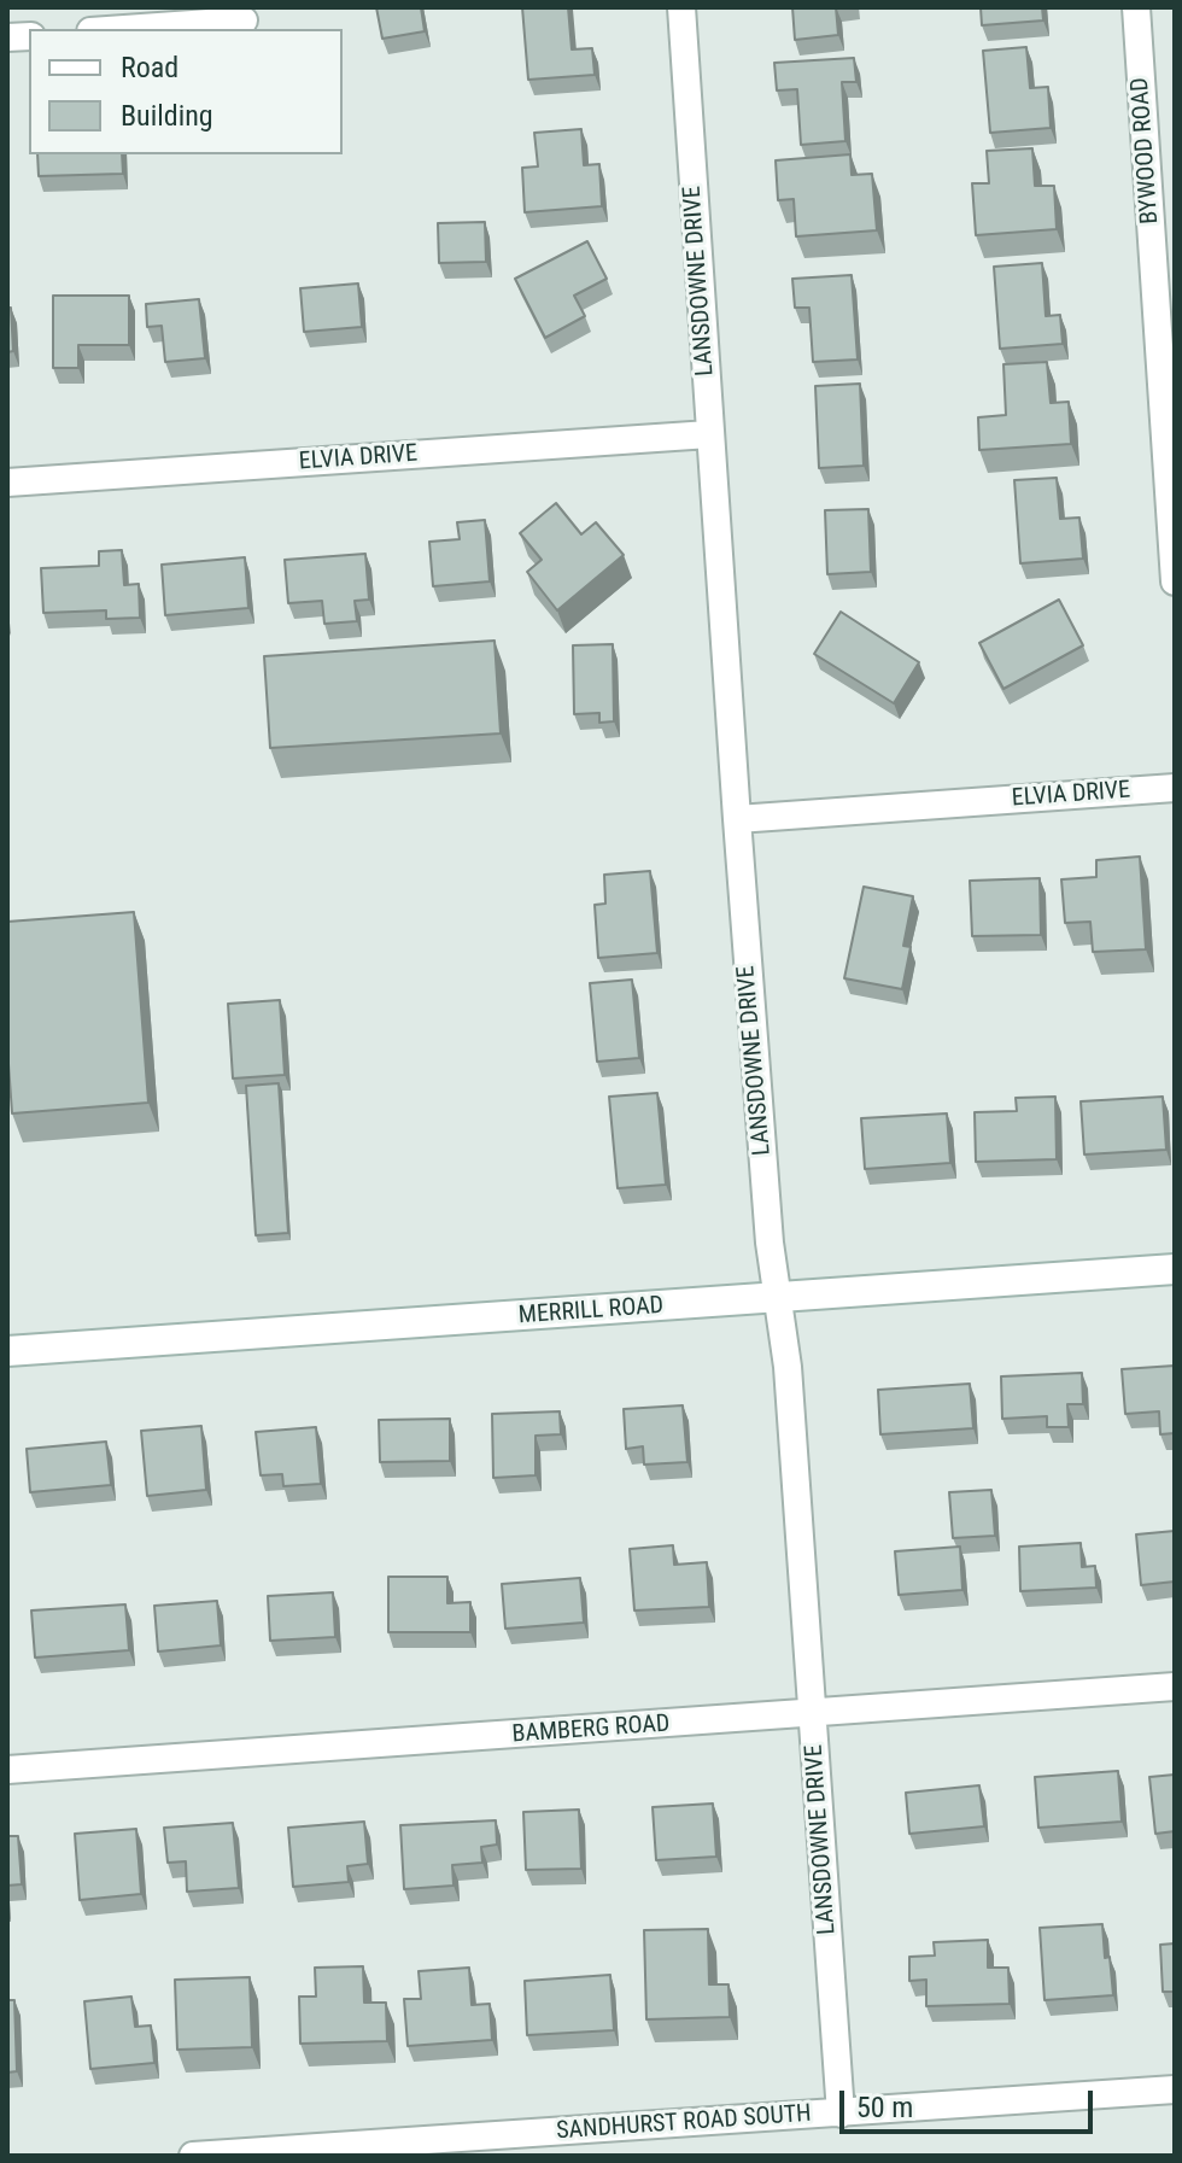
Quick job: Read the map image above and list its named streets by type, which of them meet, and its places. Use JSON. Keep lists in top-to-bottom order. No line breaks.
{"streets":{"main road":["MERRILL ROAD"],"street":["BYWOOD ROAD","LANSDOWNE DRIVE","ELVIA DRIVE","BAMBERG ROAD","SANDHURST ROAD SOUTH"]},"crossings":[["LANSDOWNE DRIVE","ELVIA DRIVE"],["LANSDOWNE DRIVE","MERRILL ROAD"],["LANSDOWNE DRIVE","BAMBERG ROAD"],["LANSDOWNE DRIVE","SANDHURST ROAD SOUTH"]],"legend":["Road","Building"],"scale_bar":"50 m"}
